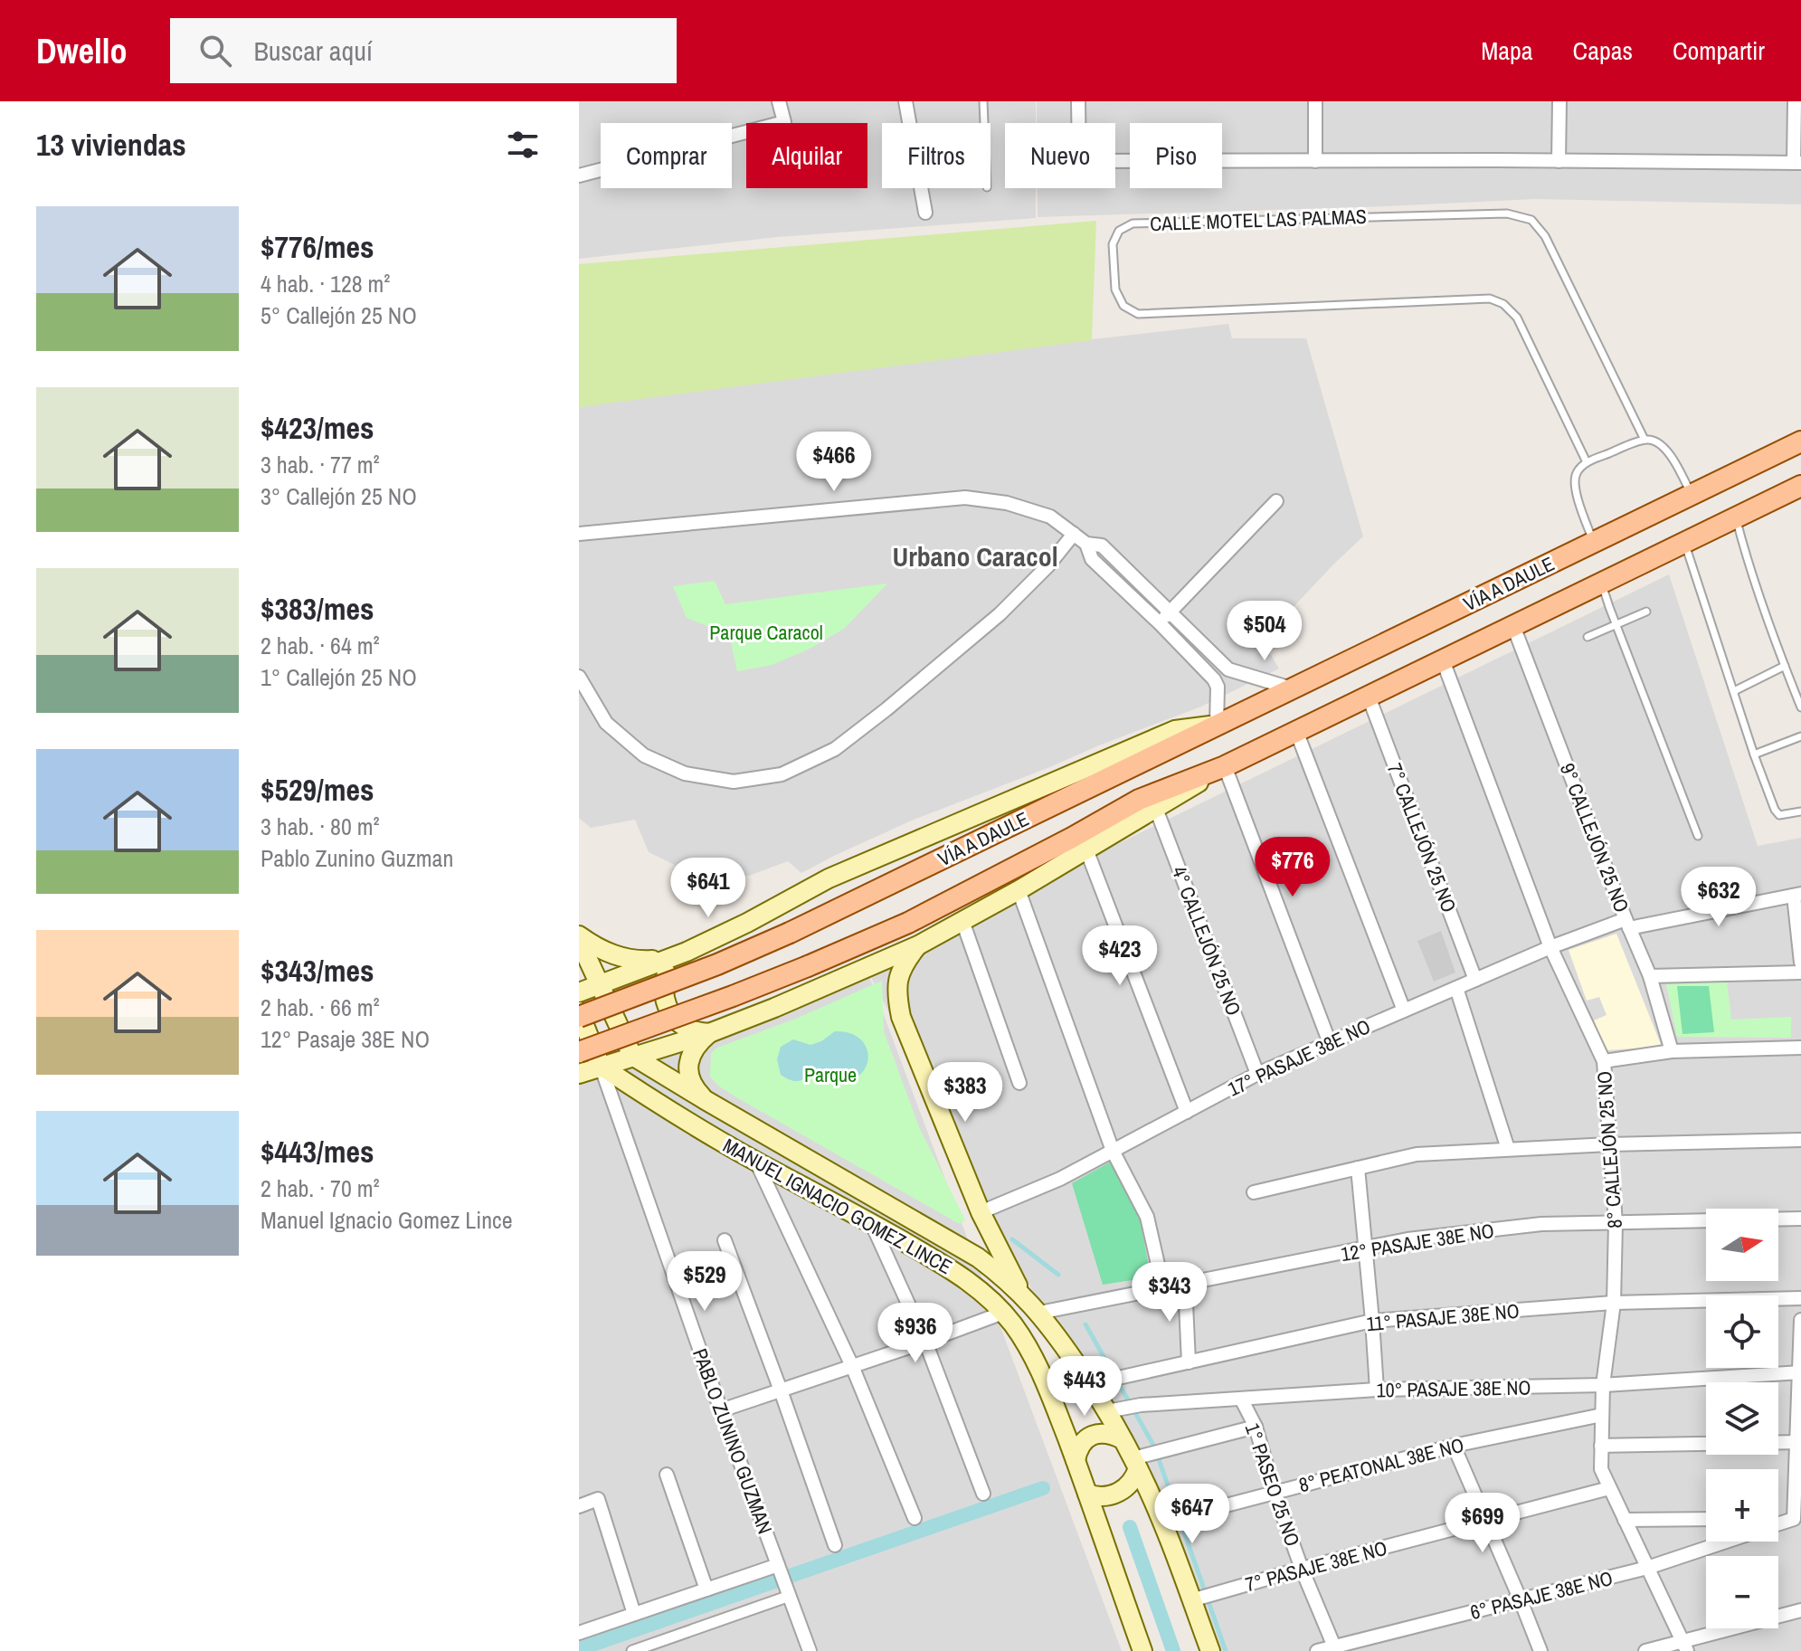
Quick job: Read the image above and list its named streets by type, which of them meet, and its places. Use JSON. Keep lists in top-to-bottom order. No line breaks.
{"streets":{"main road":["VÍA A DAULE","MANUEL IGNACIO GOMEZ LINCE"],"street":["7° CALLEJÓN 25 NO","9° CALLEJÓN 25 NO","4° CALLEJÓN 25 NO","17° PASAJE 38E NO","8° CALLEJÓN 25 NO","12° PASAJE 38E NO","11° PASAJE 38E NO","10° PASAJE 38E NO","PABLO ZUNINO GUZMAN","8° PEATONAL 38E NO","1° PASEO 25 NO","7° PASAJE 38E NO","6° PASAJE 38E NO"],"lane":["CALLE MOTEL LAS PALMAS"]},"crossings":[["VÍA A DAULE","7° CALLEJÓN 25 NO"],["VÍA A DAULE","9° CALLEJÓN 25 NO"],["VÍA A DAULE","4° CALLEJÓN 25 NO"],["VÍA A DAULE","8° CALLEJÓN 25 NO"],["VÍA A DAULE","MANUEL IGNACIO GOMEZ LINCE"],["VÍA A DAULE","PABLO ZUNINO GUZMAN"],["7° CALLEJÓN 25 NO","17° PASAJE 38E NO"],["9° CALLEJÓN 25 NO","17° PASAJE 38E NO"],["4° CALLEJÓN 25 NO","17° PASAJE 38E NO"],["17° PASAJE 38E NO","8° CALLEJÓN 25 NO"],["8° CALLEJÓN 25 NO","12° PASAJE 38E NO"],["8° CALLEJÓN 25 NO","11° PASAJE 38E NO"],["8° CALLEJÓN 25 NO","10° PASAJE 38E NO"],["8° CALLEJÓN 25 NO","8° PEATONAL 38E NO"],["8° CALLEJÓN 25 NO","7° PASAJE 38E NO"],["8° CALLEJÓN 25 NO","6° PASAJE 38E NO"],["MANUEL IGNACIO GOMEZ LINCE","12° PASAJE 38E NO"],["MANUEL IGNACIO GOMEZ LINCE","11° PASAJE 38E NO"],["MANUEL IGNACIO GOMEZ LINCE","10° PASAJE 38E NO"],["MANUEL IGNACIO GOMEZ LINCE","PABLO ZUNINO GUZMAN"],["10° PASAJE 38E NO","1° PASEO 25 NO"],["8° PEATONAL 38E NO","1° PASEO 25 NO"],["1° PASEO 25 NO","7° PASAJE 38E NO"],["1° PASEO 25 NO","6° PASAJE 38E NO"]],"districts":["Urbano Caracol"],"parks":["Parque Caracol","Parque"],"north":"right","page":{"header":"Dwello","search":"Buscar aquí","nav":["Mapa","Capas","Compartir"],"heading":"13 viviendas","chip":["Comprar","Alquilar","Filtros","Nuevo","Piso"],"list":[{"name":"$776/mes","note":"4 hab. · 128 m² · 5° Callejón 25 NO"},{"name":"$423/mes","note":"3 hab. · 77 m² · 3° Callejón 25 NO"},{"name":"$383/mes","note":"2 hab. · 64 m² · 1° Callejón 25 NO"},{"name":"$529/mes","note":"3 hab. · 80 m² · Pablo Zunino Guzman"},{"name":"$343/mes","note":"2 hab. · 66 m² · 12° Pasaje 38E NO"},{"name":"$443/mes","note":"2 hab. · 70 m² · Manuel Ignacio Gomez Lince"}],"price":["$466","$504","$776","$641","$632","$423","$383","$529","$343","$936","$443","$647","$699"],"map_buttons":["+","−"]}}
